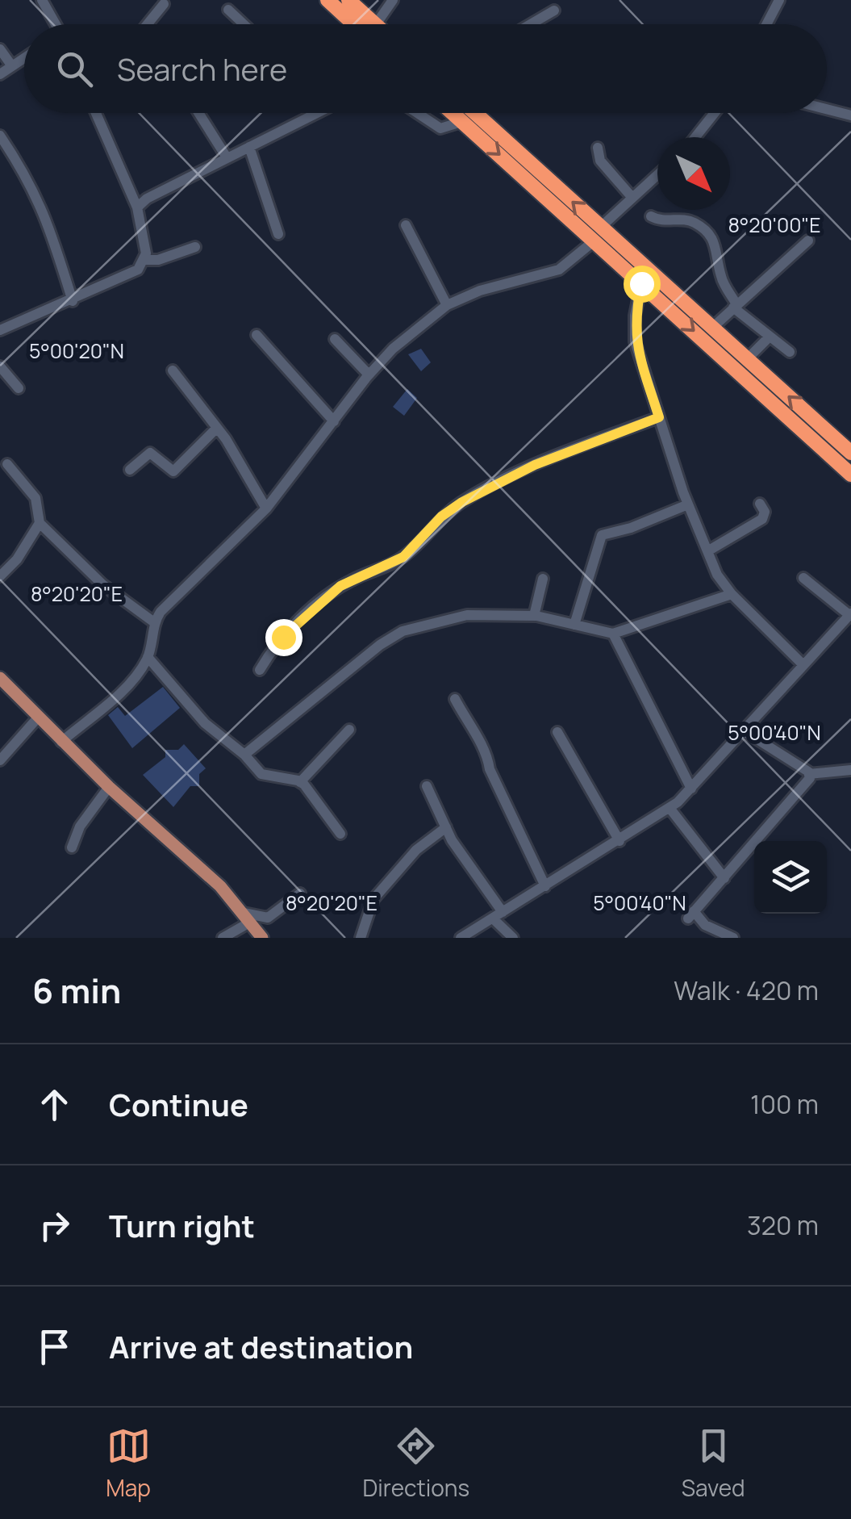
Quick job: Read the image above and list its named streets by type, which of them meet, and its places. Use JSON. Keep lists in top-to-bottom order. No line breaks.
{"north":"bottom right","page":{"search":"Search here","heading":["6 min","Walk · 420 m"],"list":[["Continue","100 m"],["Turn right","320 m"],"Arrive at destination"],"nav":["Map","Directions","Saved"]},"coordinates":["8°20'00\"E","5°00'20\"N","8°20'20\"E","5°00'40\"N"]}
